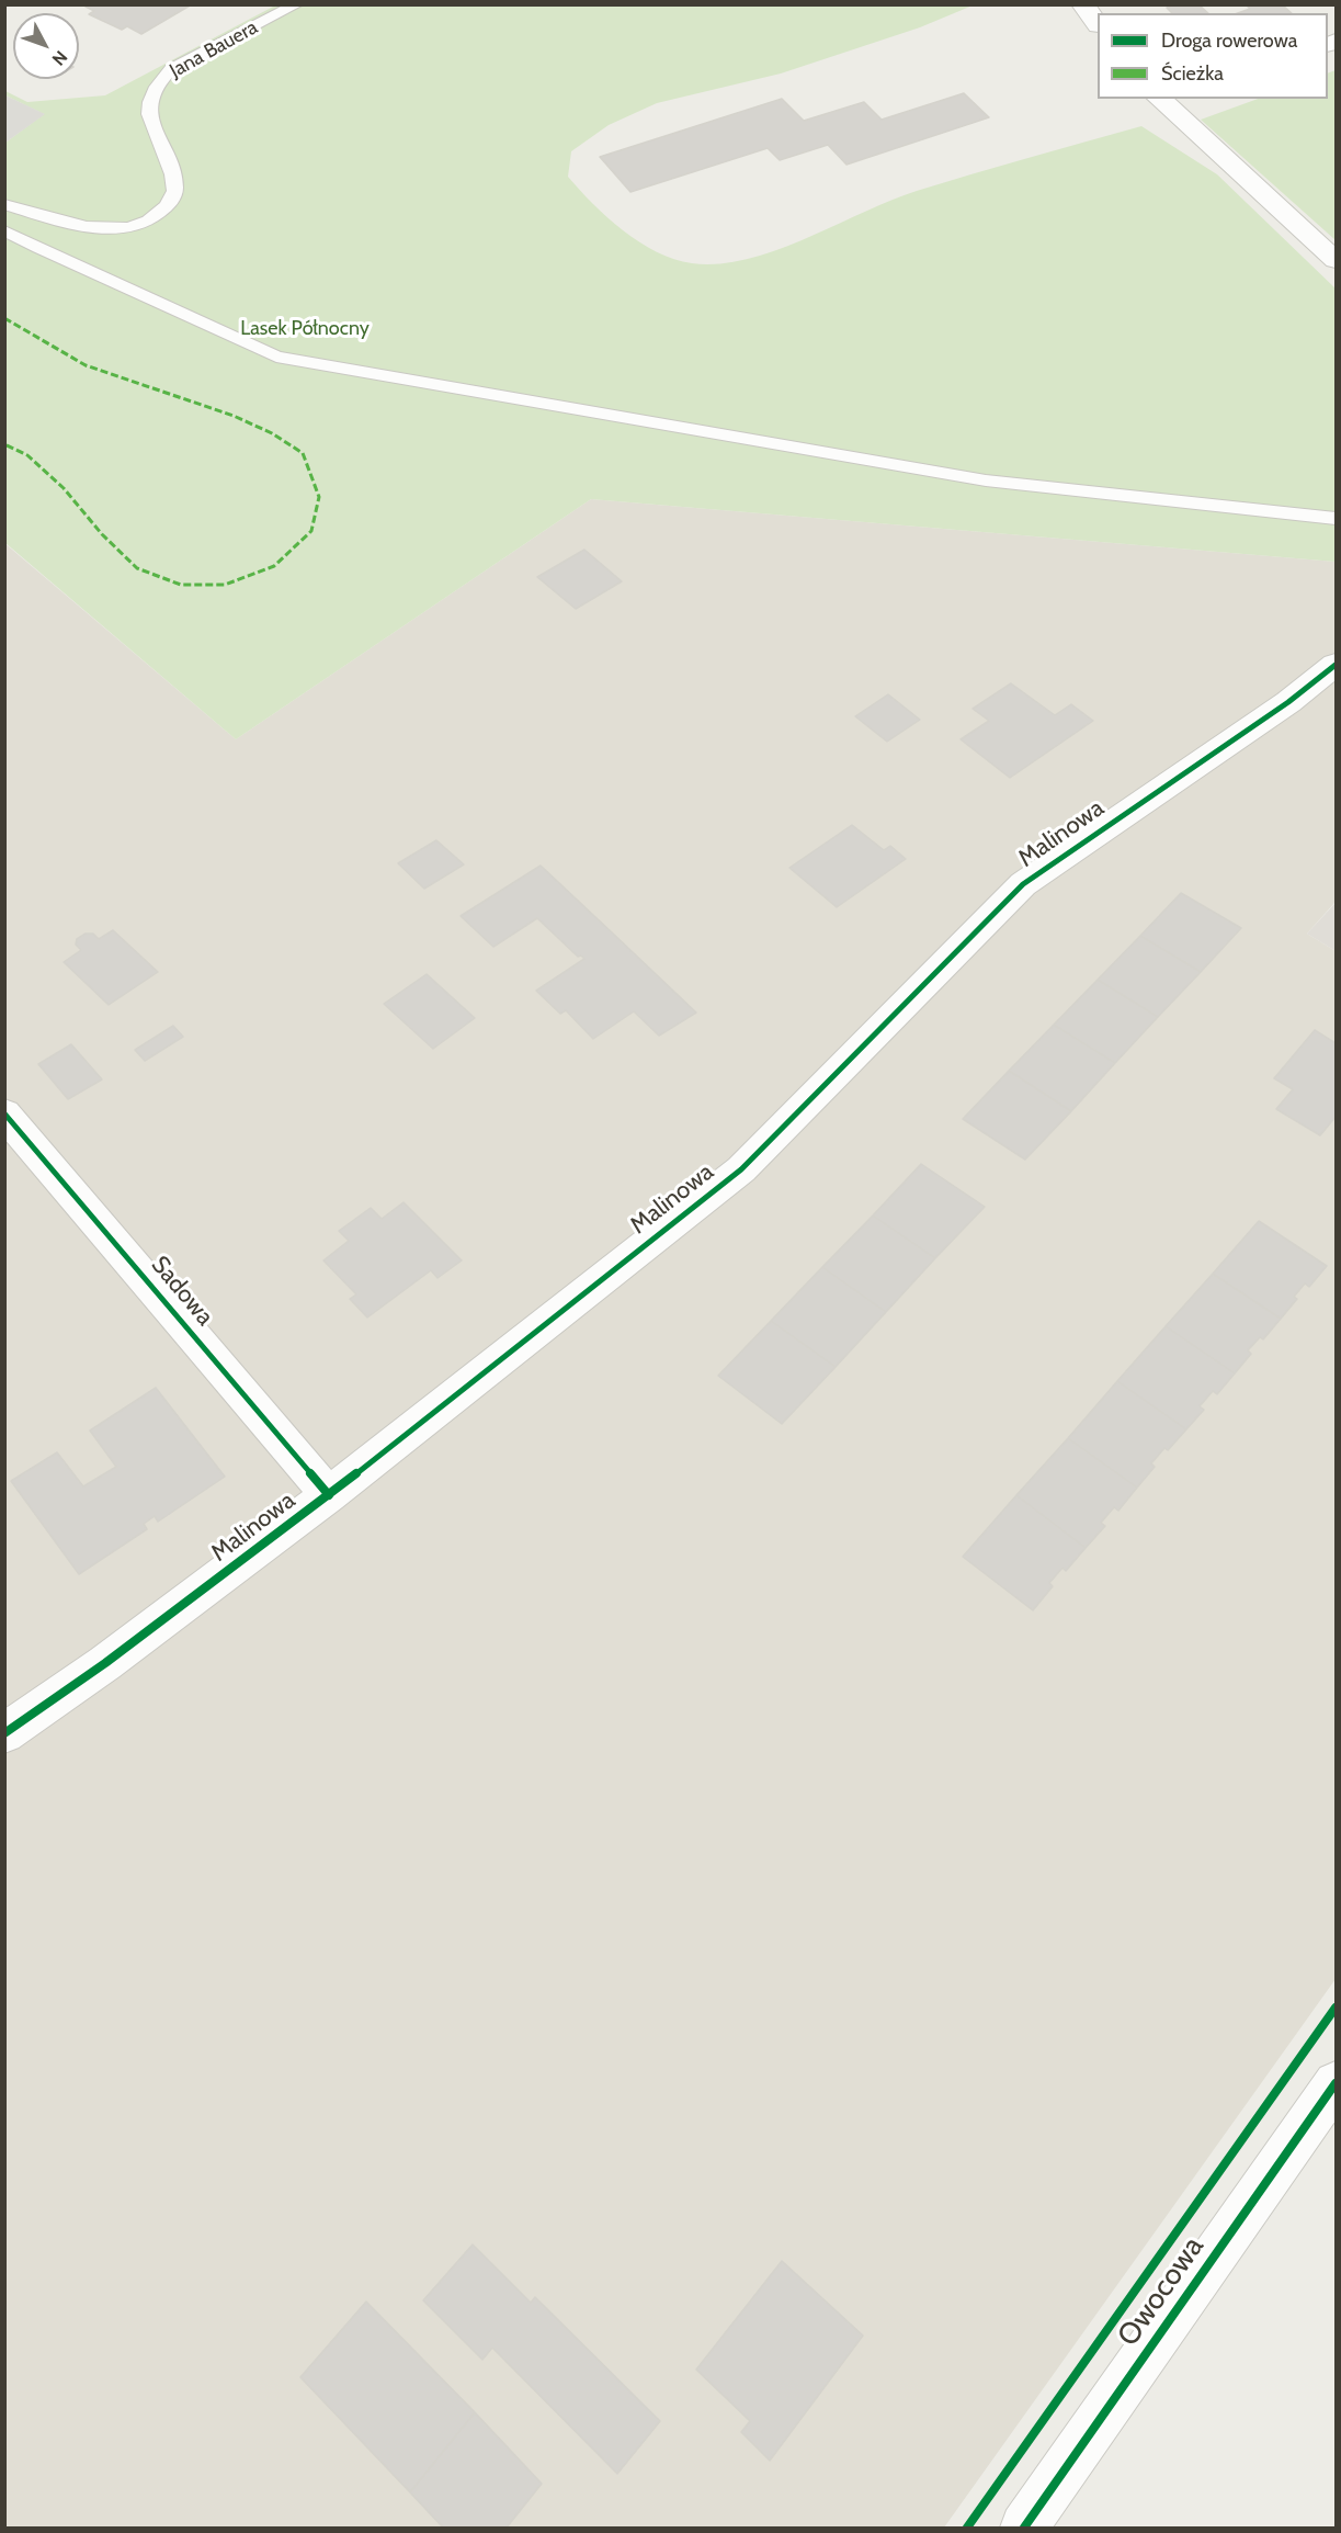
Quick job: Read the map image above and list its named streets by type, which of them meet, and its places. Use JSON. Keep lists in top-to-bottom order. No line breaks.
{"streets":{"street":["Malinowa","Sadowa","Owocowa"],"lane":["Jana Bauera"]},"crossings":[["Malinowa","Sadowa"]],"parks":["Lasek Północny"],"legend":["Droga rowerowa","Ścieżka"],"north":"bottom right"}
